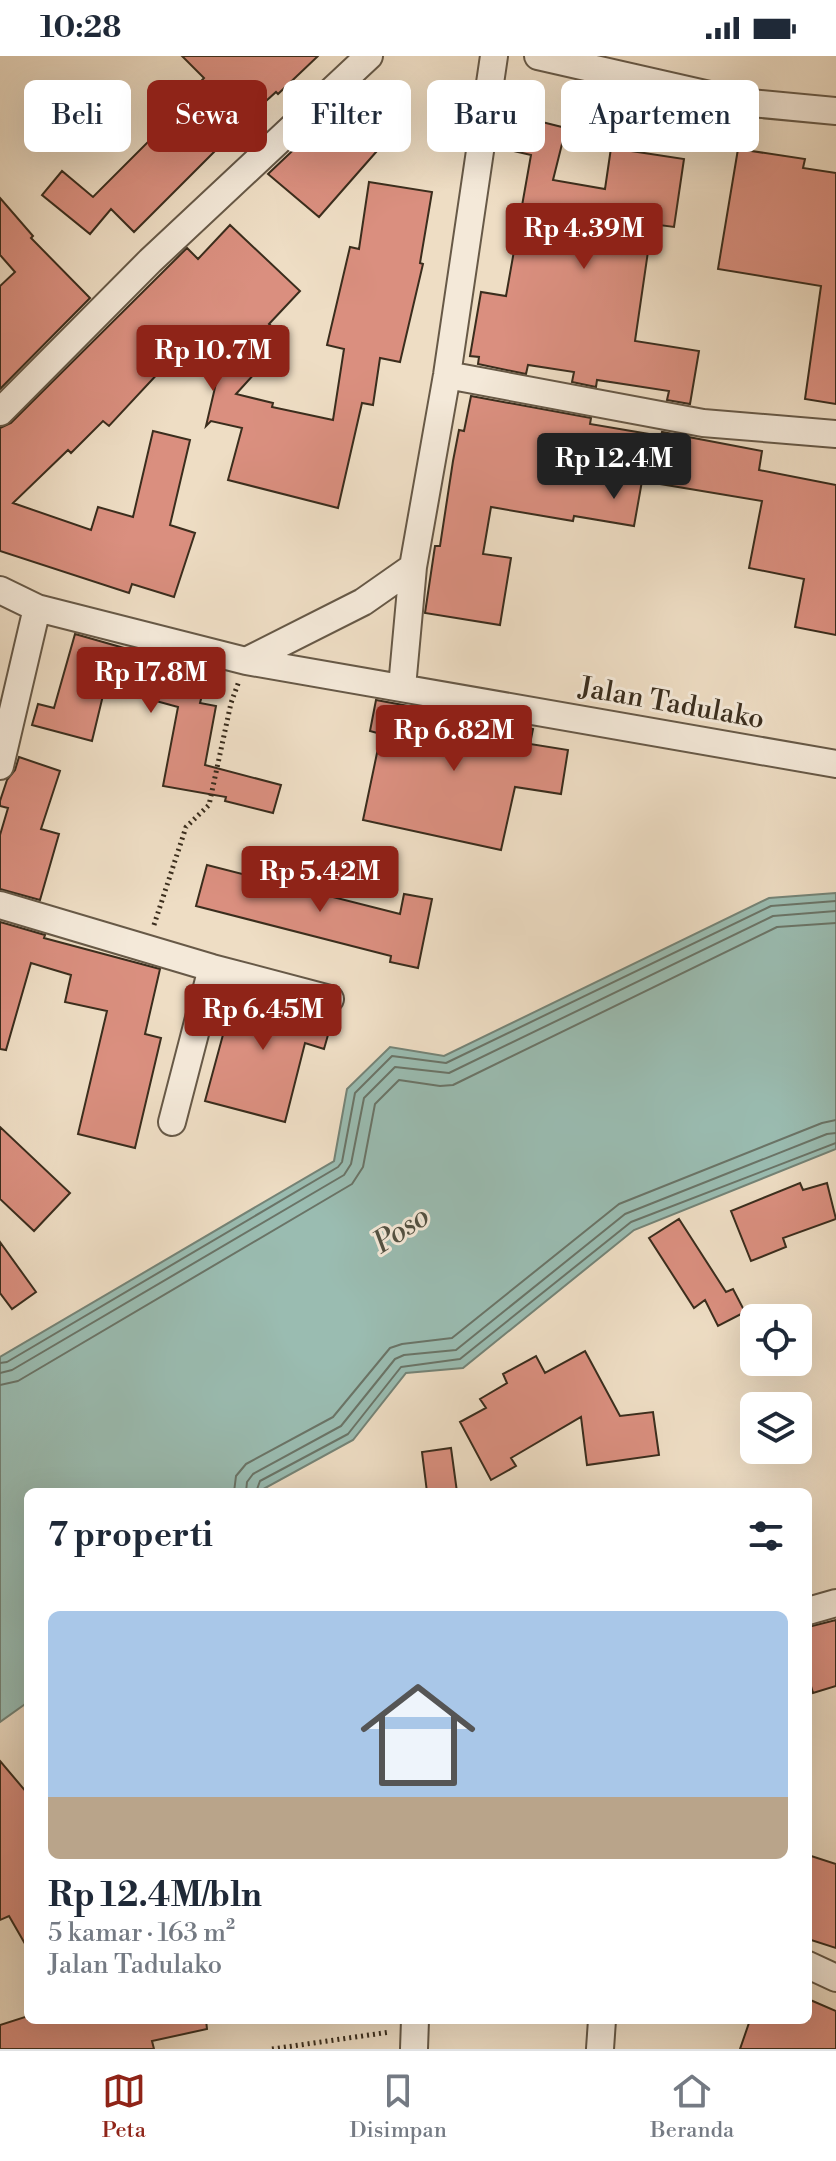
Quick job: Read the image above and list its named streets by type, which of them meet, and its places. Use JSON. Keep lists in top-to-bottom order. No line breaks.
{"streets":{"street":["Jalan Tadulako"]},"water":["Poso"],"page":{"status":"10:28","chip":["Beli","Sewa","Filter","Baru","Apartemen"],"price":["Rp 4.39M","Rp 10.7M","Rp 12.4M","Rp 17.8M","Rp 6.82M","Rp 5.42M","Rp 6.45M"],"heading":"7 properti","list":[{"name":"Rp 12.4M/bln","note":"5 kamar · 163 m² · Jalan Tadulako"}],"tabs":["Peta","Disimpan","Beranda"]}}
